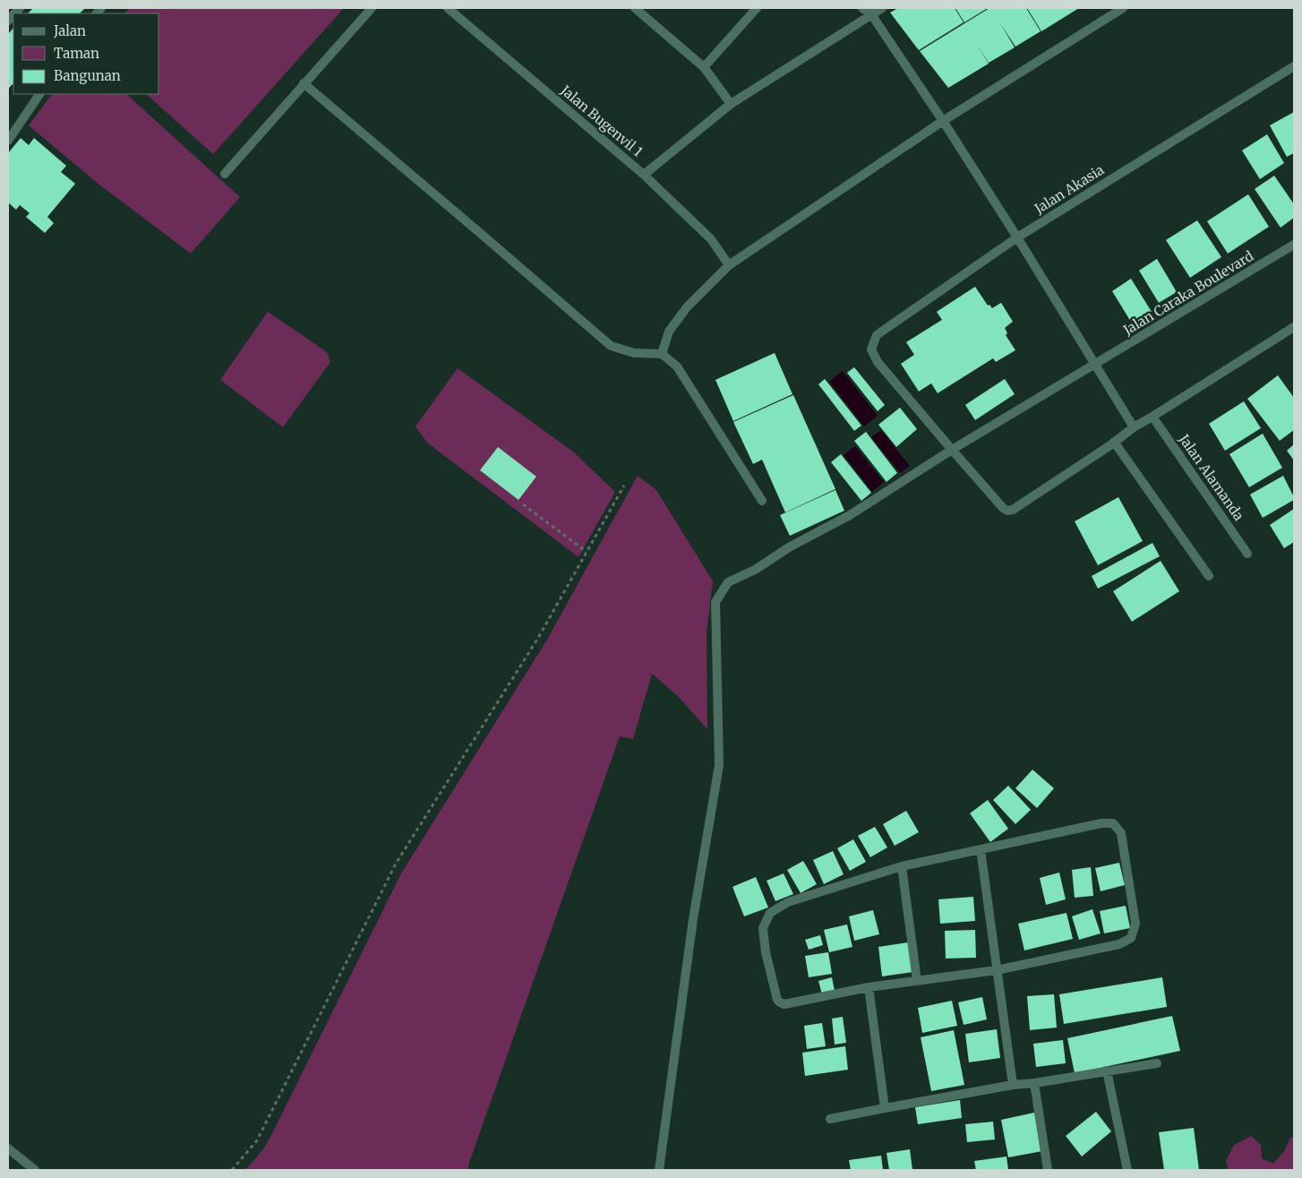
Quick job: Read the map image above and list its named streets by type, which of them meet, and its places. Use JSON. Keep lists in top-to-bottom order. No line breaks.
{"streets":{"street":["Jalan Bugenvil 1","Jalan Akasia","Jalan Caraka Boulevard","Jalan Alamanda"]},"crossings":[["Jalan Akasia","Jalan Caraka Boulevard"]],"legend":["Jalan","Taman","Bangunan"]}
